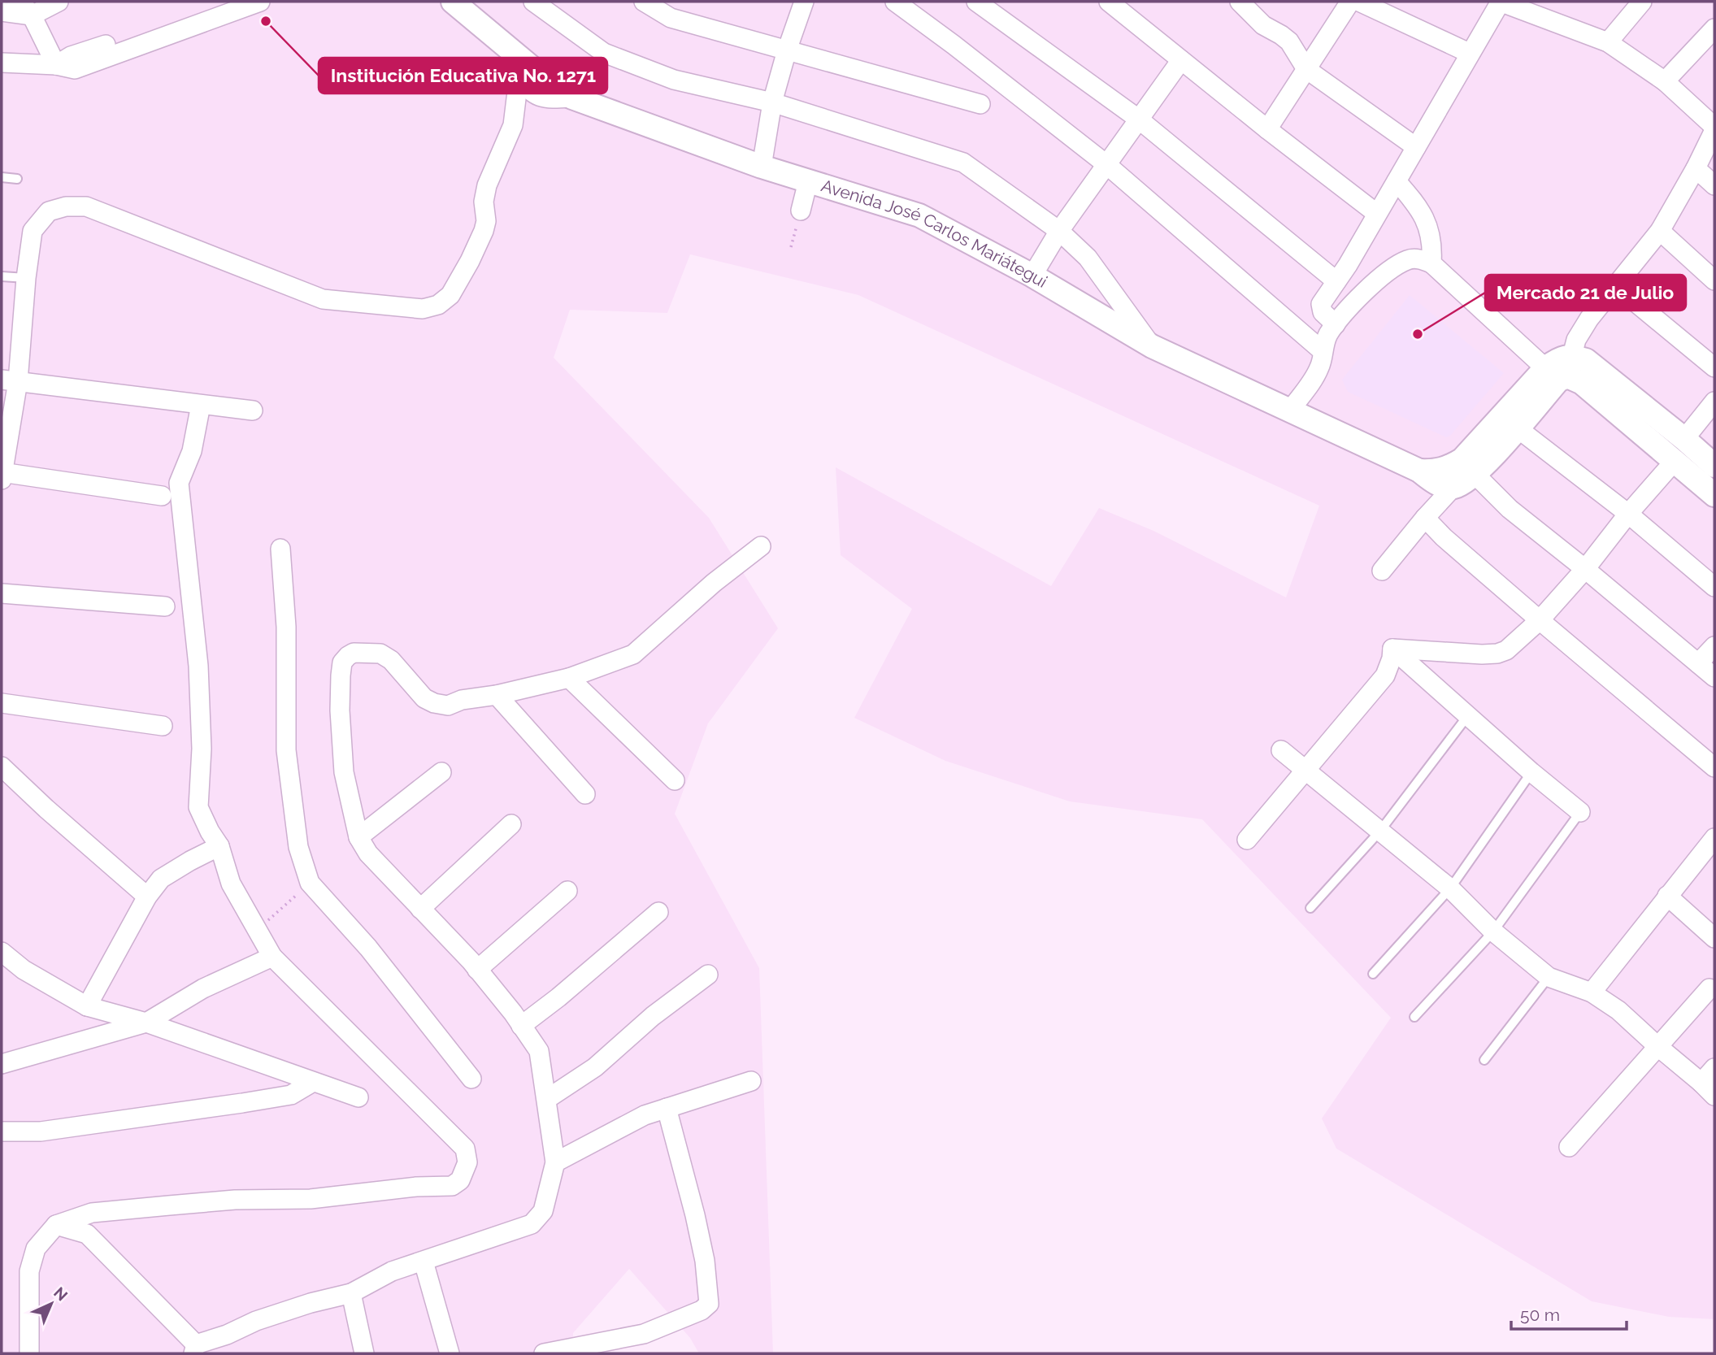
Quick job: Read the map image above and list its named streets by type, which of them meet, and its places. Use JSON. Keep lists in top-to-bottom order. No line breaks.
{"streets":{"street":["Avenida José Carlos Mariátegui"]},"places":["Institución Educativa No. 1271","Mercado 21 de Julio"],"scale_bar":"50 m","north":"top right"}
